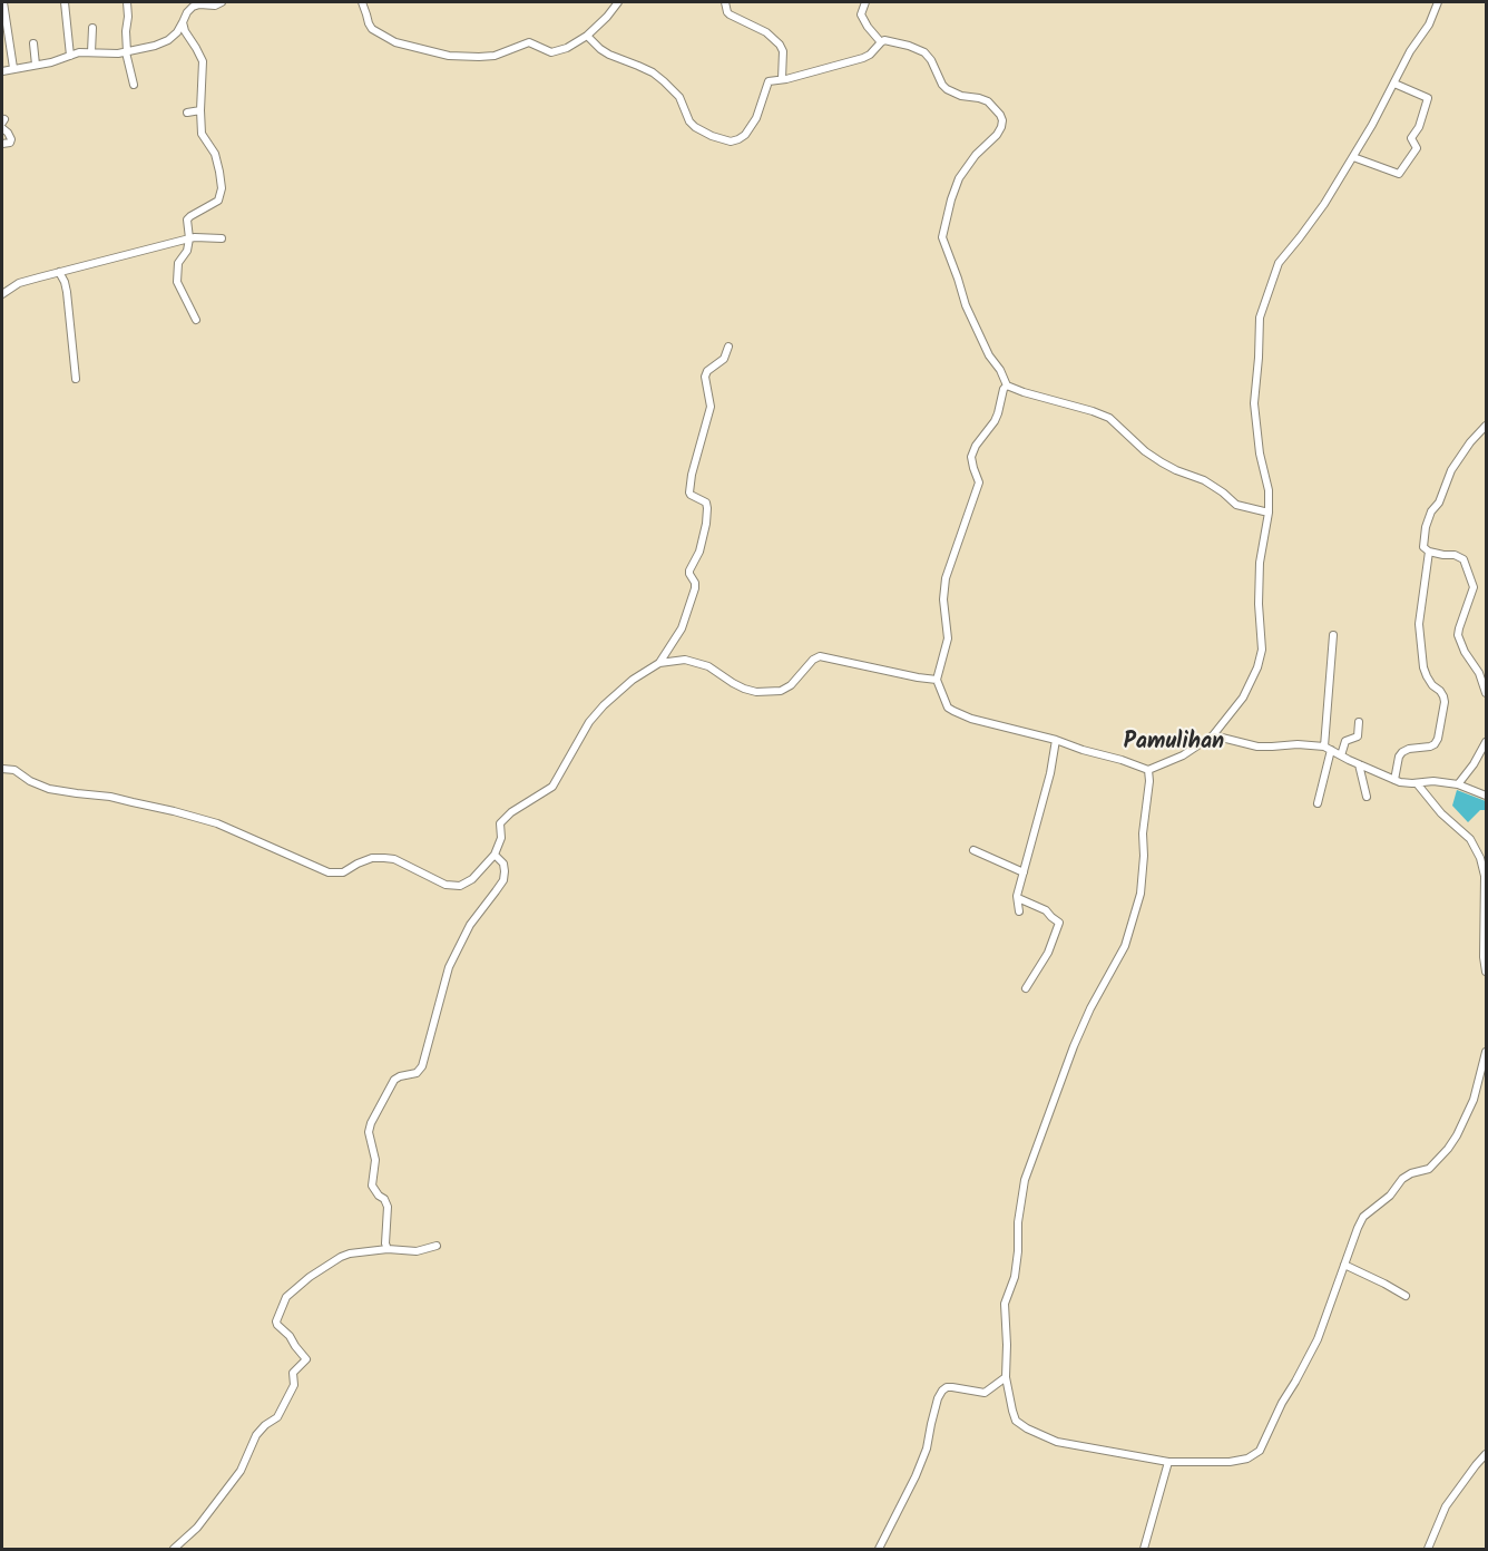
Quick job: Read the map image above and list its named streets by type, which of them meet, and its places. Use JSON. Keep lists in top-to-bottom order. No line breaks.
{"districts":["Pamulihan"]}
